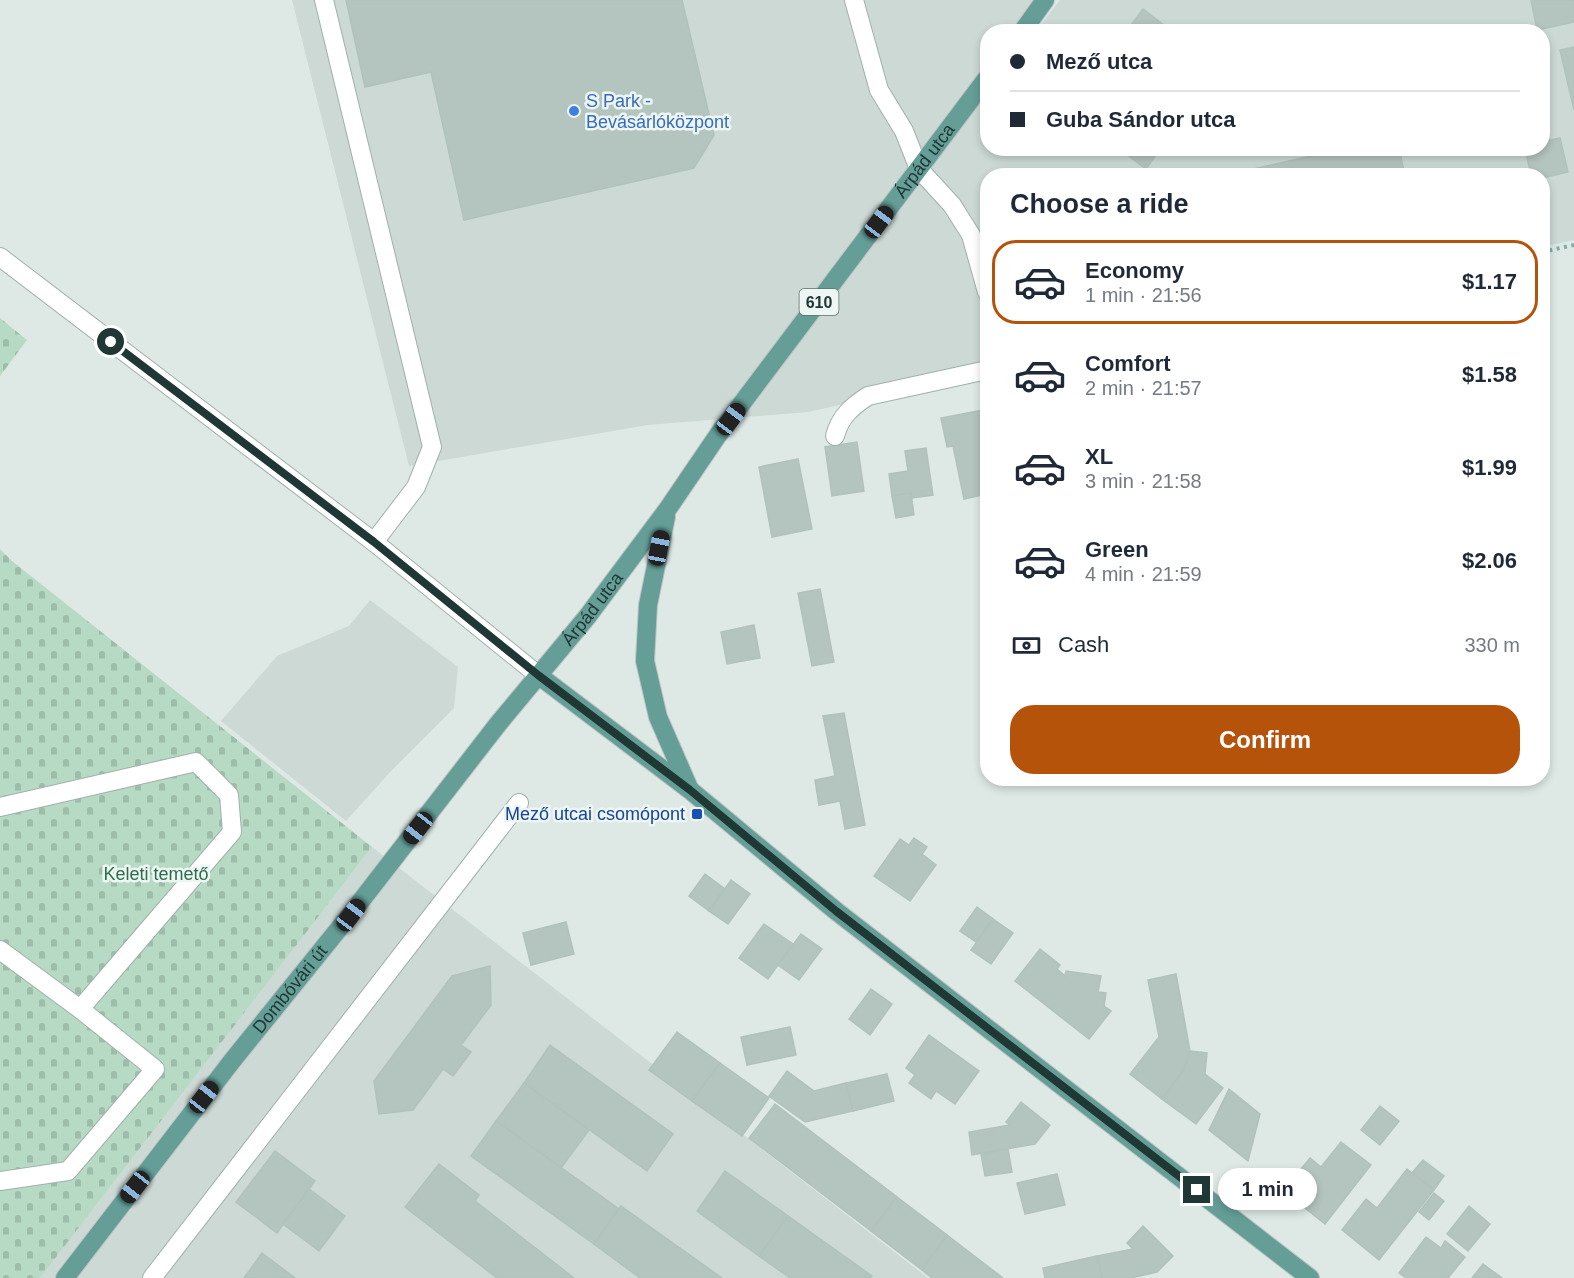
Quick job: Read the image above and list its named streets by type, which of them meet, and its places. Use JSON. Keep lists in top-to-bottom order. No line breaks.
{"streets":{"main road":["Árpád utca","610","Dombóvári út"]},"crossings":[["Árpád utca","Dombóvári út"]],"parks":["Keleti temető"],"places":{"other":["S Park - Bevásárlóközpont"],"transit":["Mező utcai csomópont"]},"page":{"banner":["Mező utca","Guba Sándor utca"],"heading":"Choose a ride","list":[{"name":"Economy","note":"1 min · 21:56","value":"$1.17"},{"name":"Comfort","note":"2 min · 21:57","value":"$1.58"},{"name":"XL","note":"3 min · 21:58","value":"$1.99"},{"name":"Green","note":"4 min · 21:59","value":"$2.06"}],"pay":["Cash","330 m"],"buttons":"Confirm","bubble":"1 min"}}
